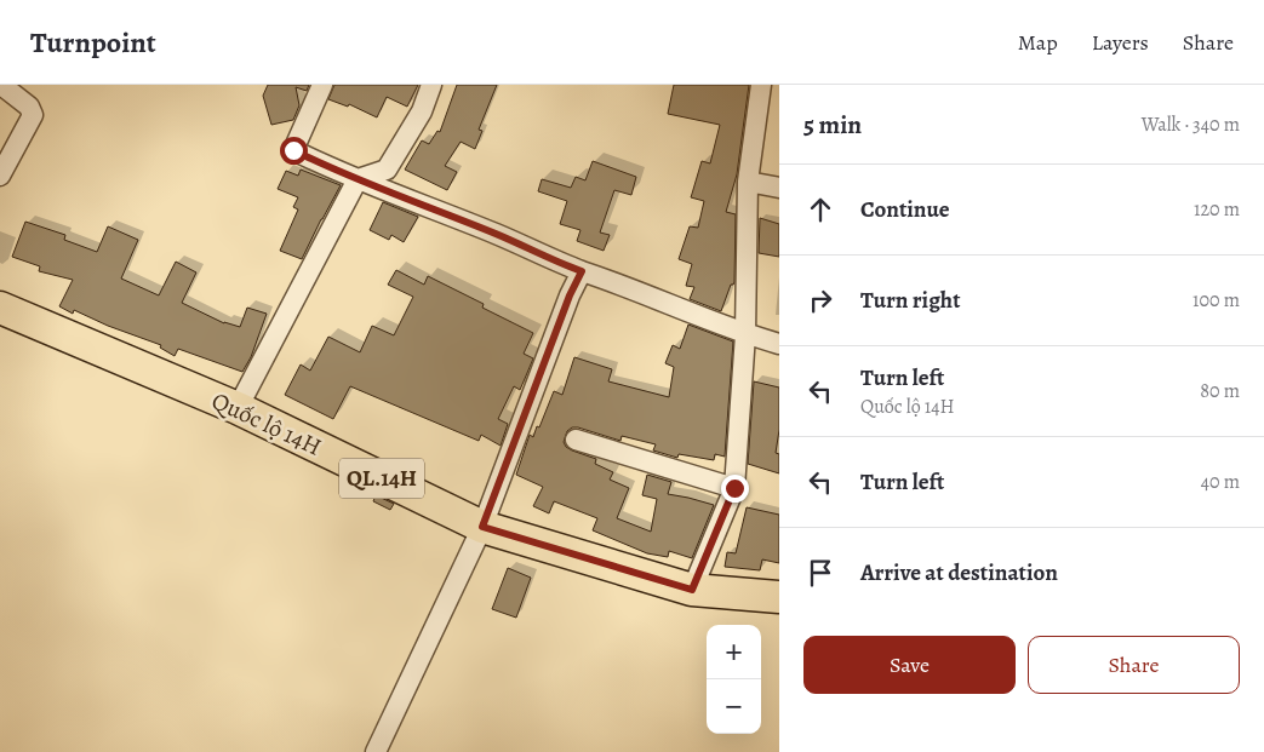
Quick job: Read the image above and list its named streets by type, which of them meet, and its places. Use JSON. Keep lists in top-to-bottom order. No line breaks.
{"streets":{"main road":["Quốc lộ 14H","QL.14H"]},"page":{"header":"Turnpoint","nav":["Map","Layers","Share"],"heading":["5 min","Walk · 340 m"],"list":[["Continue","120 m"],["Turn right","100 m"],["Turn left","Quốc lộ 14H","80 m"],["Turn left","40 m"],"Arrive at destination"],"buttons":["Save","Share"],"map_buttons":["+","−"]}}
